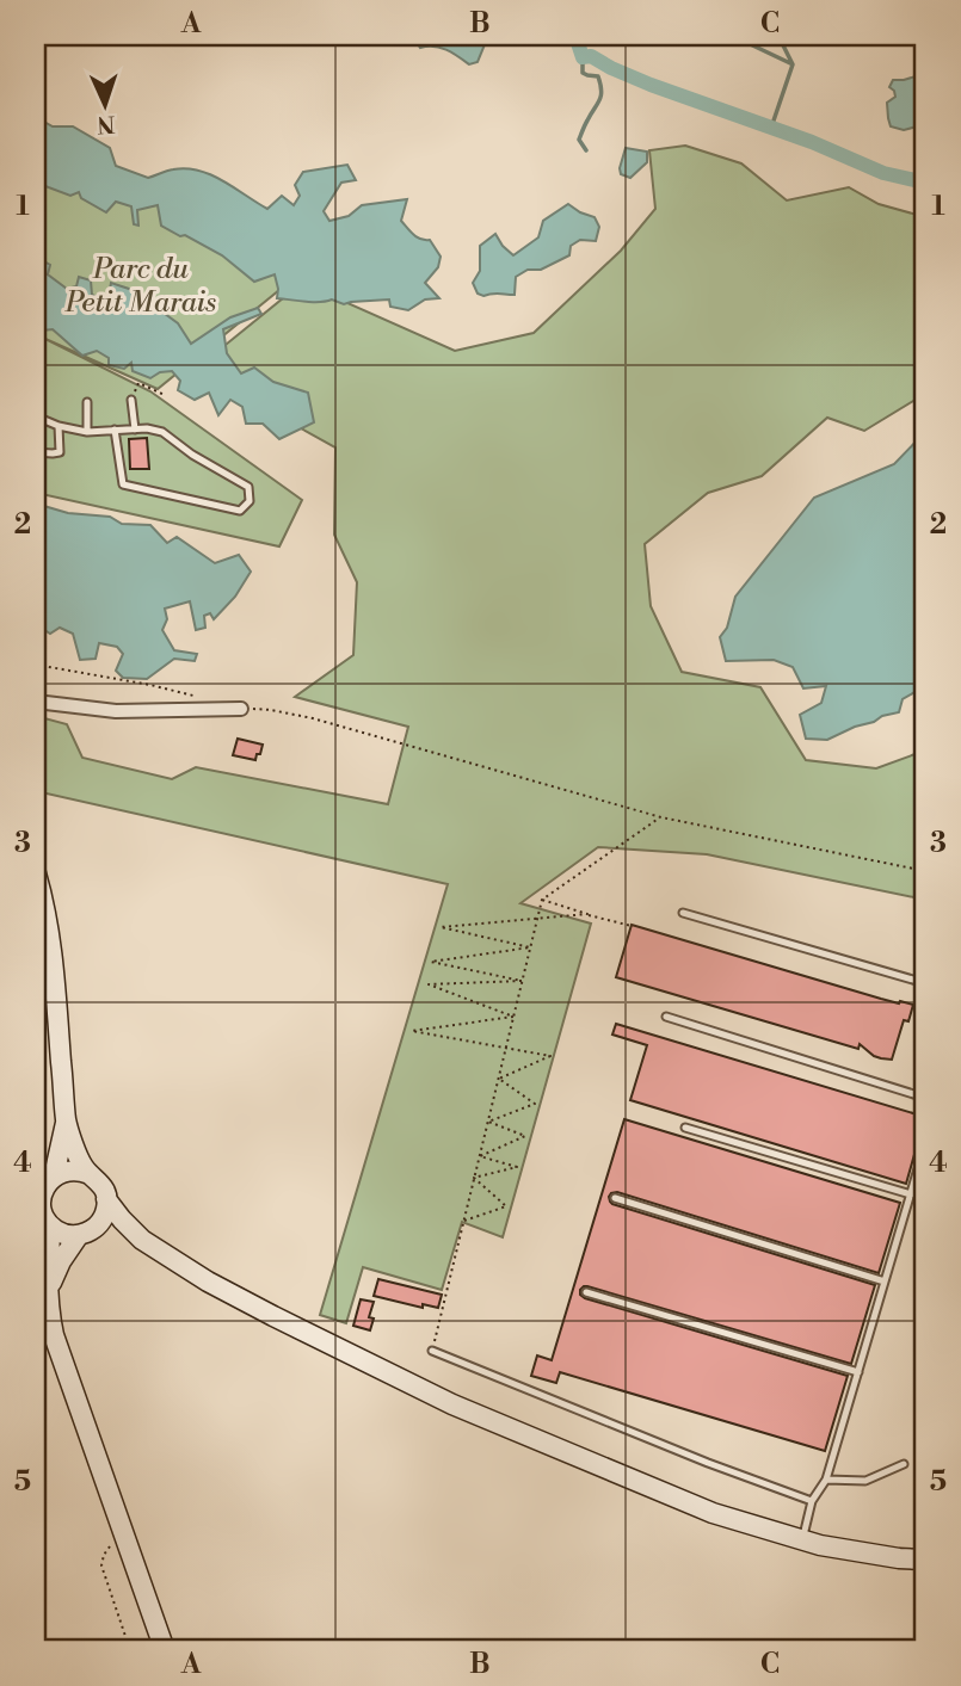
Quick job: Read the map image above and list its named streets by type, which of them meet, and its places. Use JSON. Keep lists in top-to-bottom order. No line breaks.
{"parks":["Parc du Petit Marais"],"north":"bottom","grid":{"columns":["A","B","C"],"rows":["1","2","3","4","5"]}}
